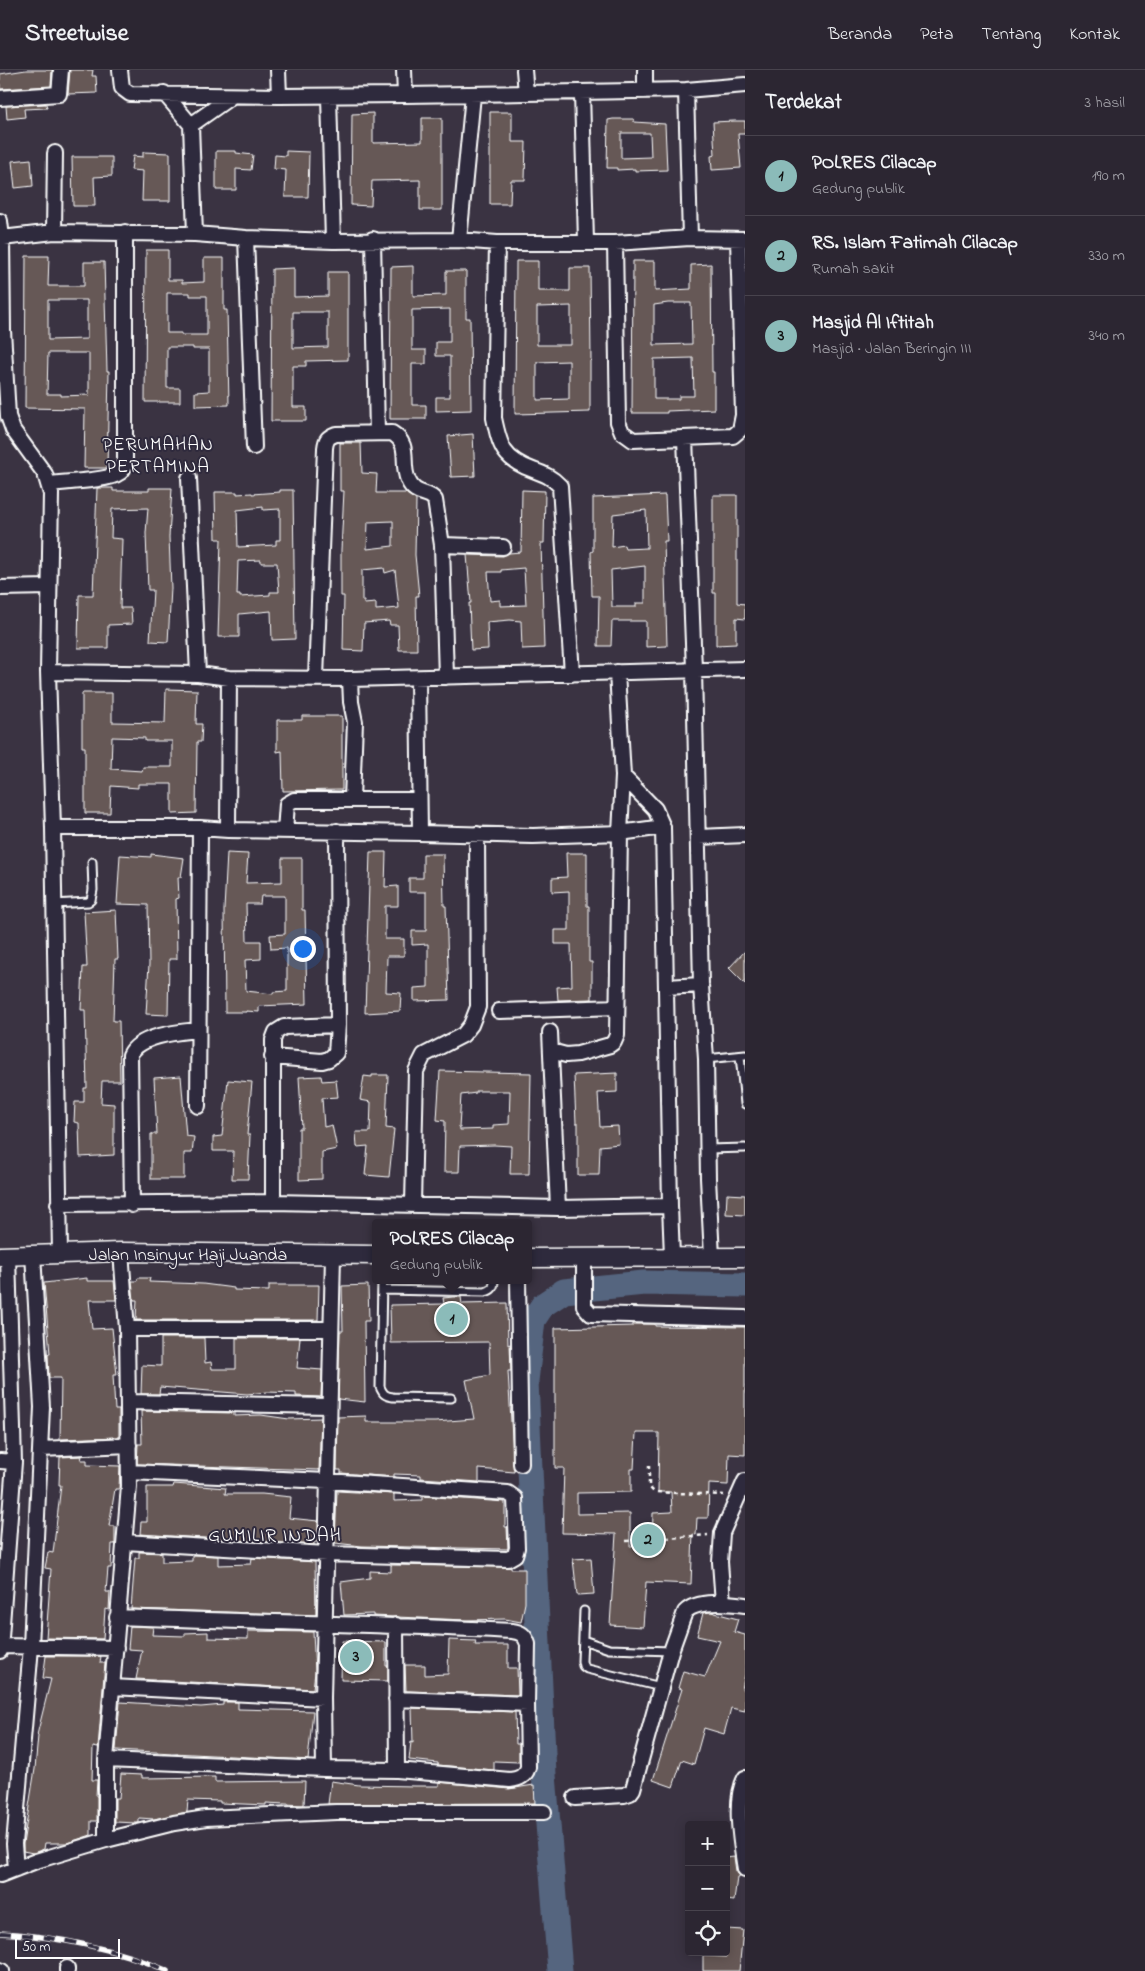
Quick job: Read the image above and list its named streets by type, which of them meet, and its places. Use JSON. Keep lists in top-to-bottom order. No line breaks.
{"streets":{"street":["Jalan Insinyur Haji Juanda"]},"districts":["PERUMAHAN PERTAMINA","GUMILIR INDAH"],"scale_bar":"50 m","page":{"header":"Streetwise","nav":["Beranda","Peta","Tentang","Kontak"],"heading":["Terdekat","3 hasil"],"list":[{"mark":"1","name":"POLRES Cilacap","note":"Gedung publik","value":"190 m"},{"mark":"2","name":"RS. Islam Fatimah Cilacap","note":"Rumah sakit","value":"330 m"},{"mark":"3","name":"Masjid Al Iftitah","note":"Masjid · Jalan Beringin III","value":"340 m"}],"popup":["POLRES Cilacap","Gedung publik"],"pins":["1","2","3"],"map_buttons":["+","−"],"scale":"50 m"}}
